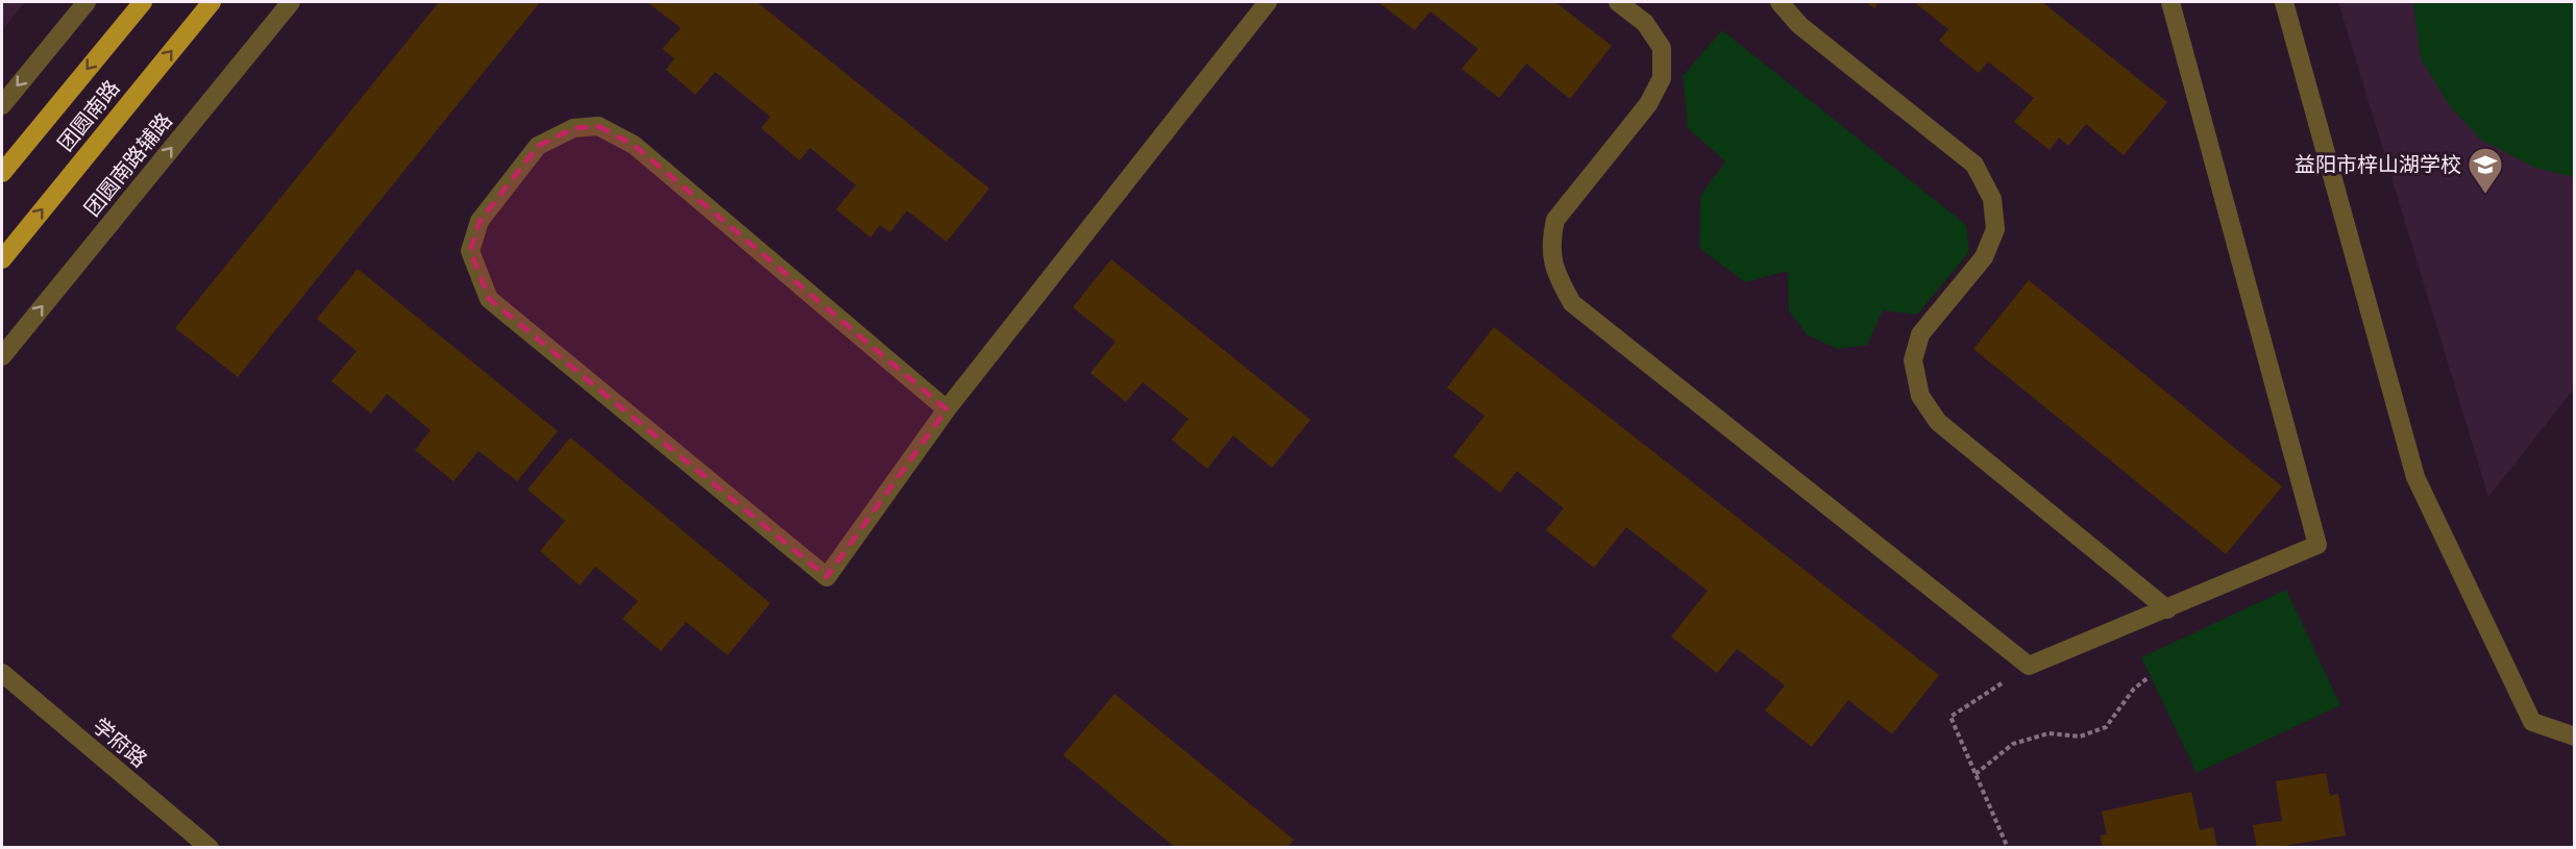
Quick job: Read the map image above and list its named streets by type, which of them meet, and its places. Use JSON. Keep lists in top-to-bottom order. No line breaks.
{"streets":{"main road":["团圆南路"],"street":["团圆南路辅路","学府路"]},"one_way":["团圆南路辅路"],"places":{"school or university":["益阳市梓山湖学校"]}}
